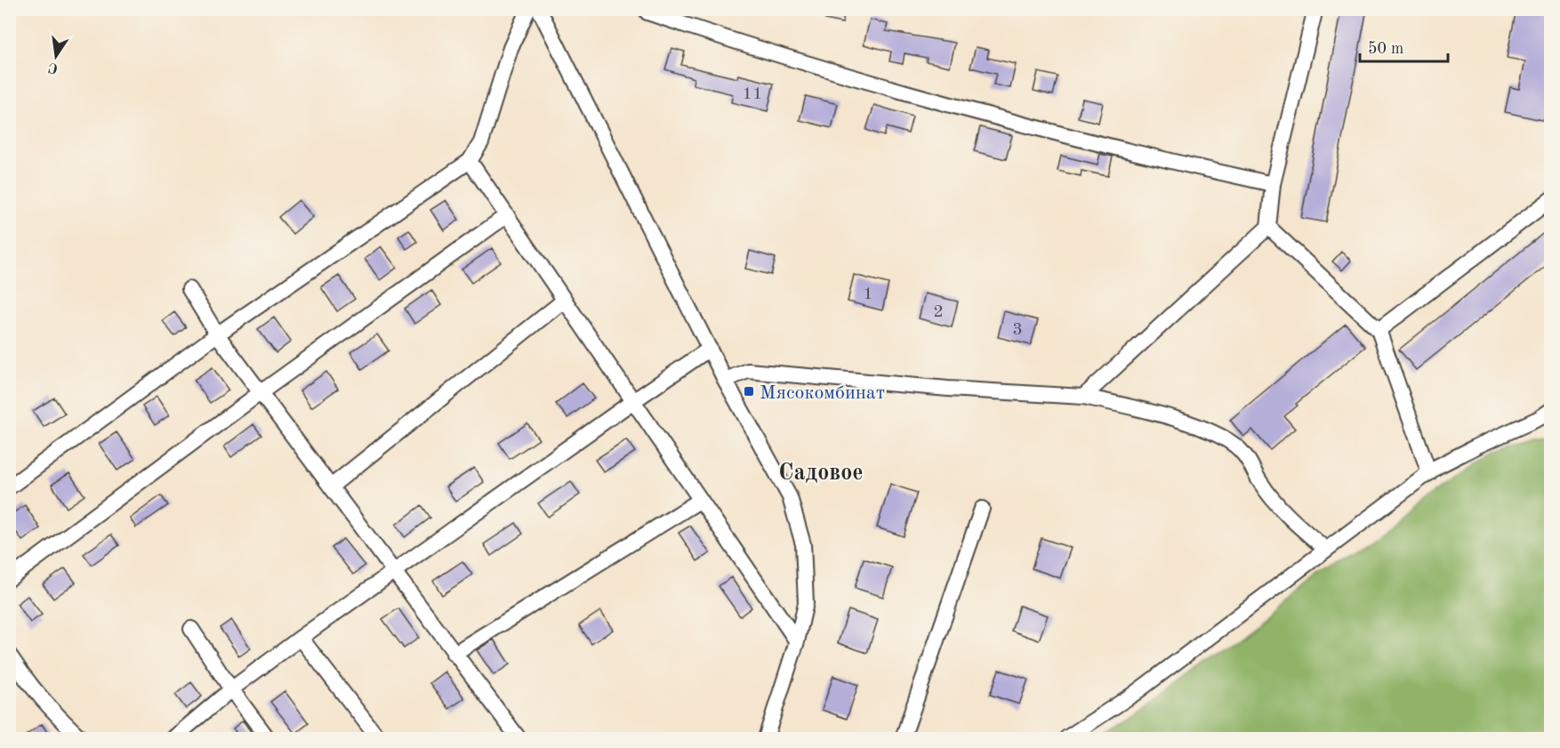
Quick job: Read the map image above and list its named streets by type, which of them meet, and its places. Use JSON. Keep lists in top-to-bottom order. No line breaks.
{"districts":["Садовое"],"places":{"transit":["Мясокомбинат"]},"house_numbers":["11","1","2","3"],"scale_bar":"50 m","north":"bottom"}
